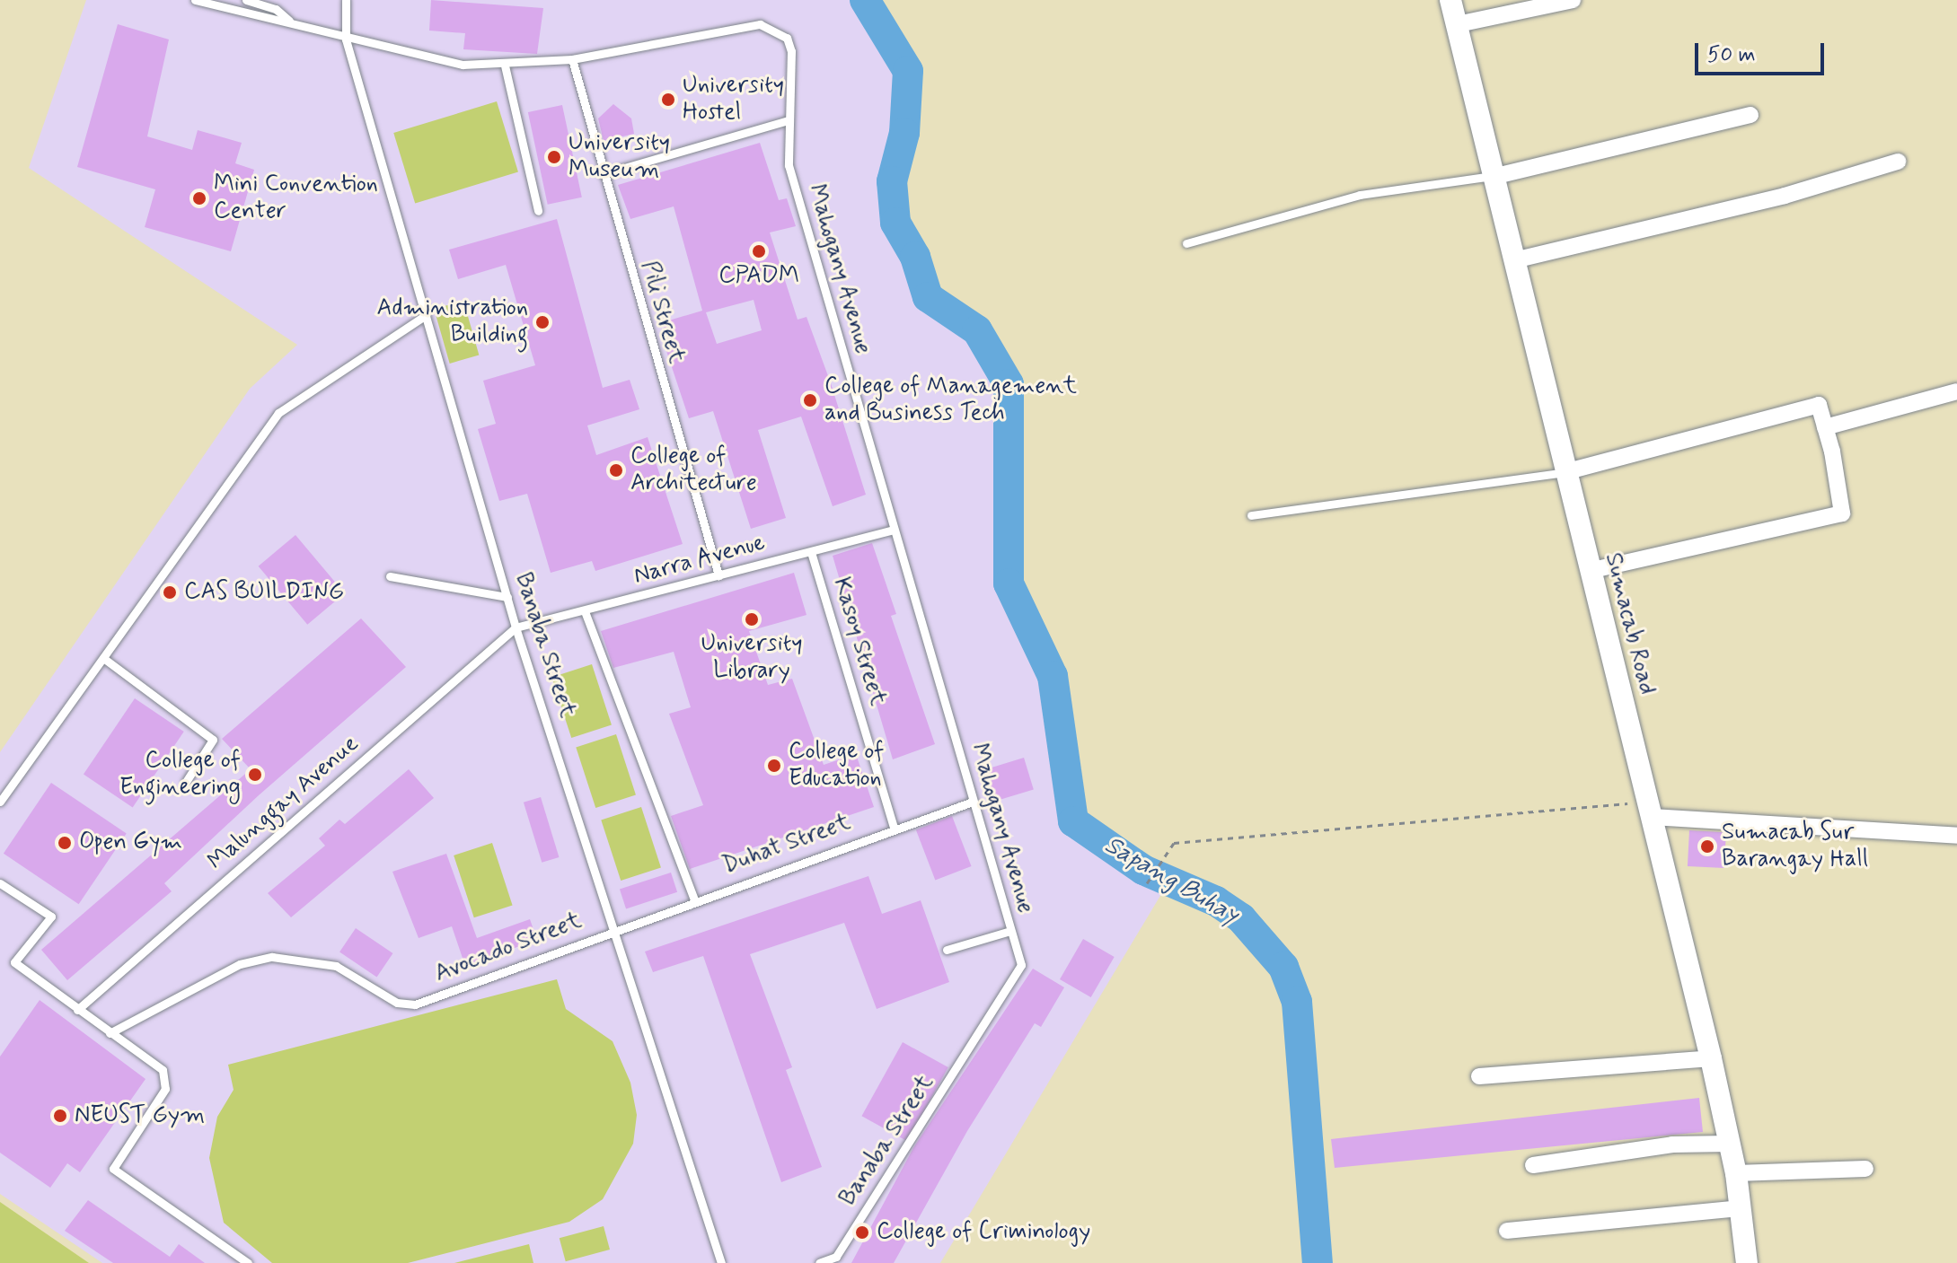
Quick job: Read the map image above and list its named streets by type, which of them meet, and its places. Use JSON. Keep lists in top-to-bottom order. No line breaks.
{"streets":{"main road":["Sumacab Road"],"lane":["Mahogany Avenue","Pili Street","Narra Avenue","Kasoy Street","Banaba Street","Malunggay Avenue","Duhat Street","Avocado Street"]},"crossings":[["Mahogany Avenue","Pili Street"],["Mahogany Avenue","Narra Avenue"],["Mahogany Avenue","Banaba Street"],["Mahogany Avenue","Duhat Street"],["Pili Street","Narra Avenue"],["Narra Avenue","Kasoy Street"],["Narra Avenue","Banaba Street"],["Narra Avenue","Malunggay Avenue"],["Kasoy Street","Duhat Street"],["Banaba Street","Malunggay Avenue"],["Banaba Street","Duhat Street"],["Banaba Street","Avocado Street"],["Duhat Street","Avocado Street"]],"water":["Sapang Buhay"],"places":["University Hostel","University Museum","Mini Convention Center","CPADM","Administration Building","College of Management and Business Tech","College of Architecture","CAS BUILDING","University Library","College of Education","College of Engineering","Open Gym","Sumacab Sur Barangay Hall","NEUST Gym","College of Criminology"],"scale_bar":"50 m"}
